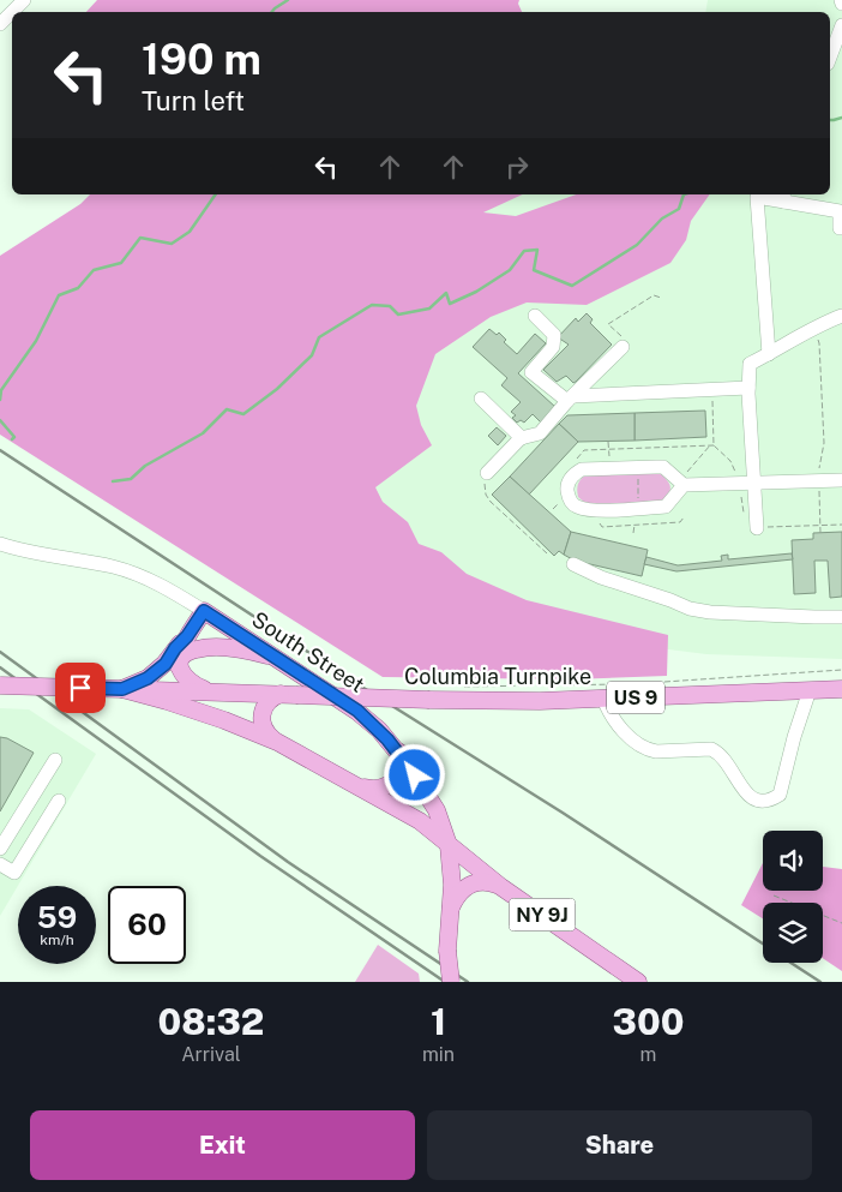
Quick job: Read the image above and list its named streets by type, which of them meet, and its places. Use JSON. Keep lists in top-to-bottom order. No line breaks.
{"streets":{"main road":["South Street","Columbia Turnpike","US 9","NY 9J"]},"crossings":[["South Street","NY 9J"],["Columbia Turnpike","US 9"]],"page":{"turn":["190 m","Turn left"],"speed":"59 km/h","limit":"60","eta":["08:32","Arrival","1","min","300","m"],"buttons":["Exit","Share"]}}
